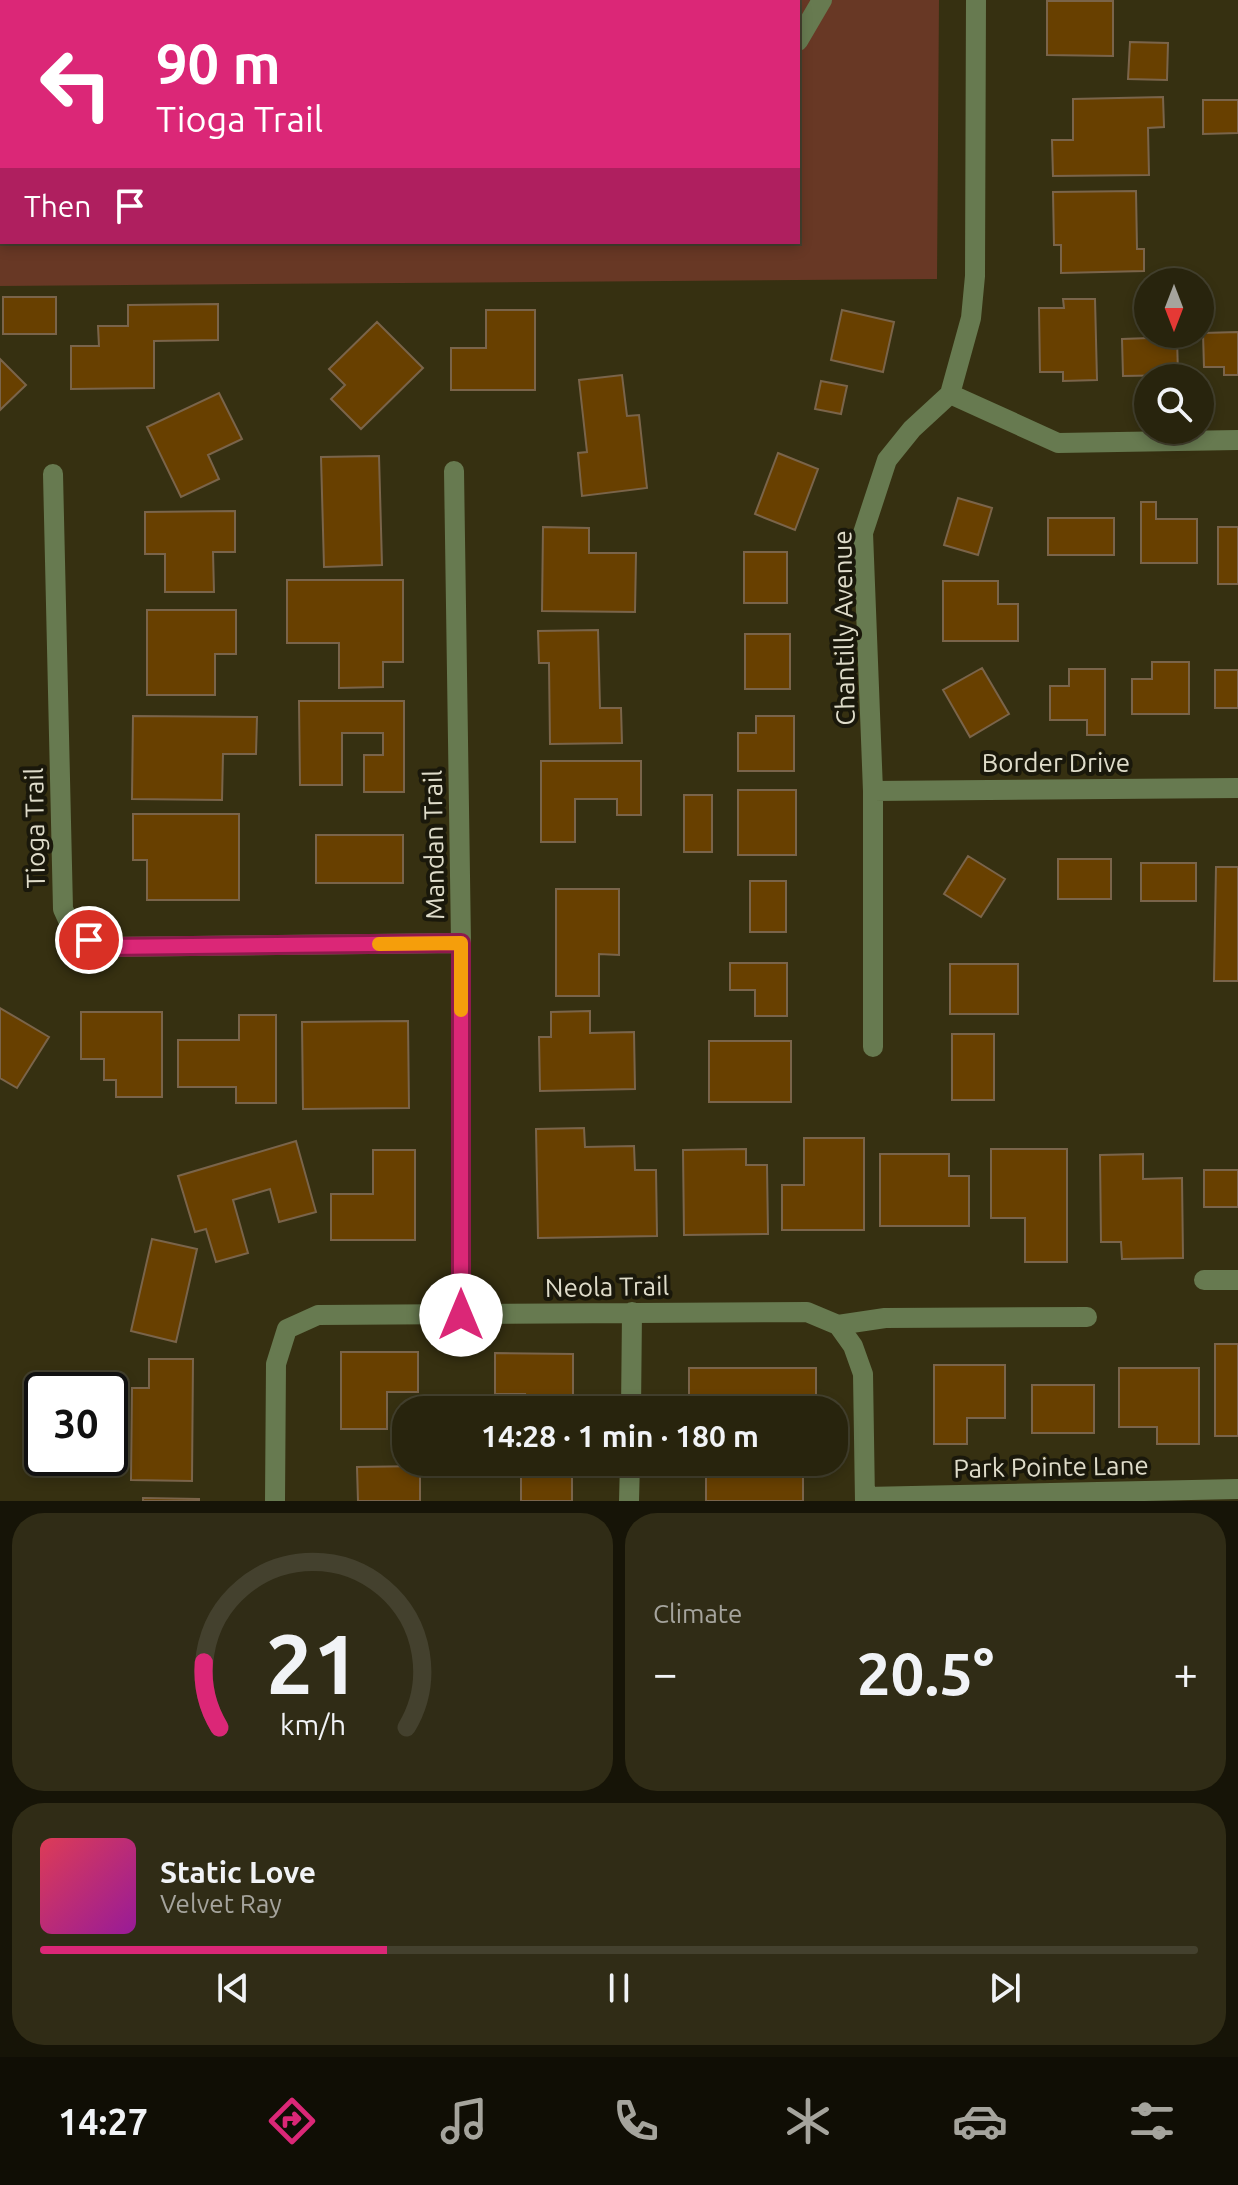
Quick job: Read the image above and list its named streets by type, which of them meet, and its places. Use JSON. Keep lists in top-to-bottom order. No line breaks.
{"streets":{"street":["Chantilly Avenue","Border Drive","Tioga Trail","Mandan Trail","Neola Trail","Park Pointe Lane"]},"crossings":[["Chantilly Avenue","Border Drive"],["Tioga Trail","Mandan Trail"],["Mandan Trail","Neola Trail"]],"north":"bottom","page":{"turn":["90 m","Tioga Trail"],"then":"Then","limit":"30","trip":"14:28 · 1 min · 180 m","tile":"Climate","heat":["−","20.5°","+"],"song":["Static Love","Velvet Ray"],"tabs":"14:27","gauge":["21","km/h"]}}
